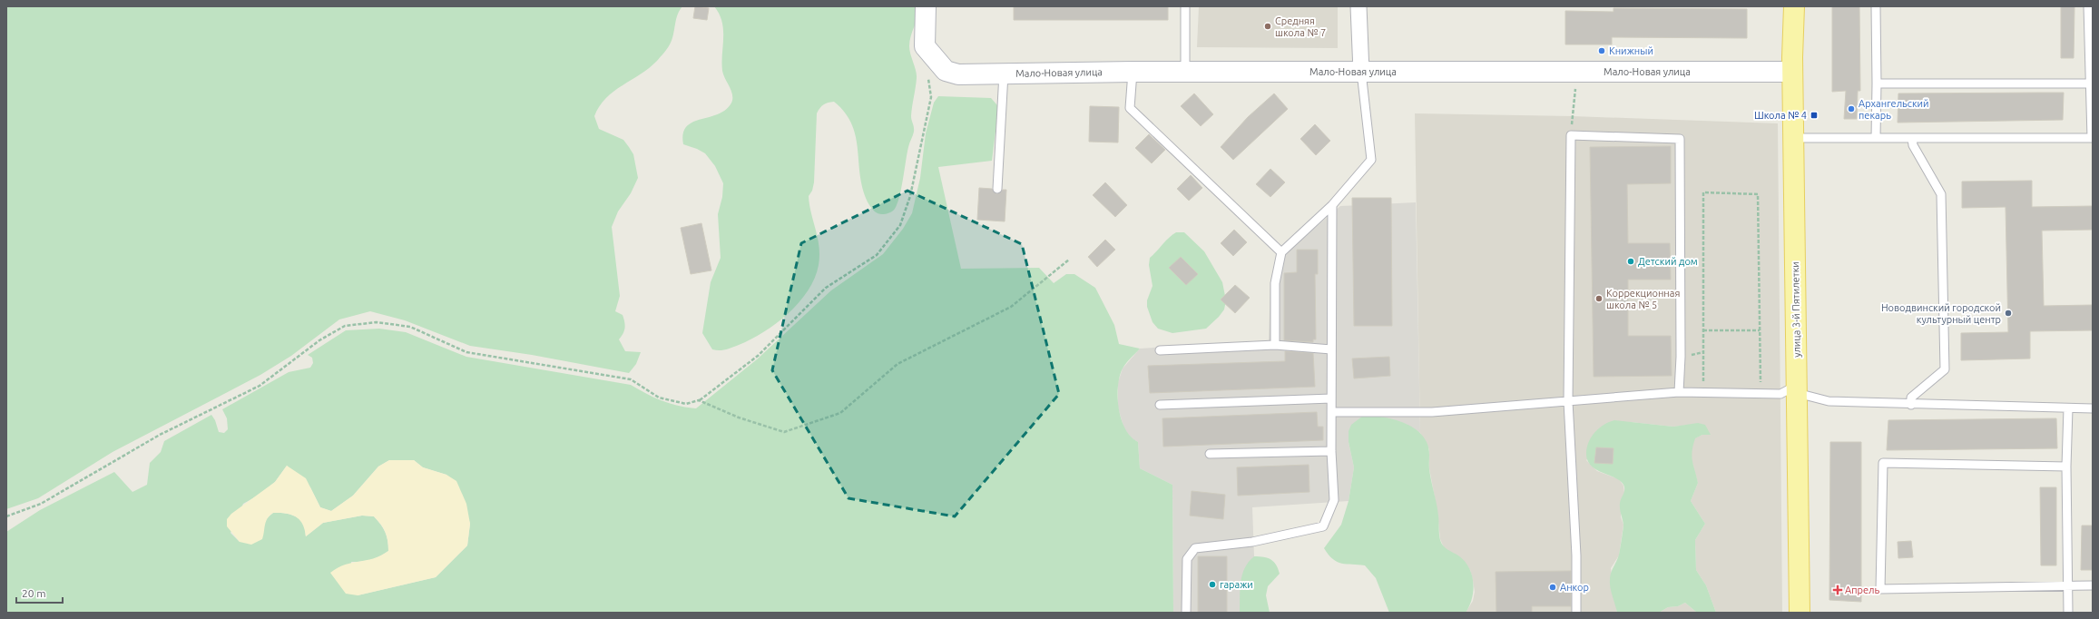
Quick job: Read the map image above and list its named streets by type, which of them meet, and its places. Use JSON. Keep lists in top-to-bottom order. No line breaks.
{"streets":{"main road":["улица 3-й Пятилетки"],"street":["Мало-Новая улица"]},"crossings":[["Мало-Новая улица","улица 3-й Пятилетки"]],"places":{"other":["Средняя школа № 7","Книжный","Архангельский пекарь","Детский дом","Коррекционная школа № 5","Новодвинский городской культурный центр","гаражи","Анкор"],"transit":["Школа № 4"],"health":["Апрель"]},"scale_bar":"20 m"}
